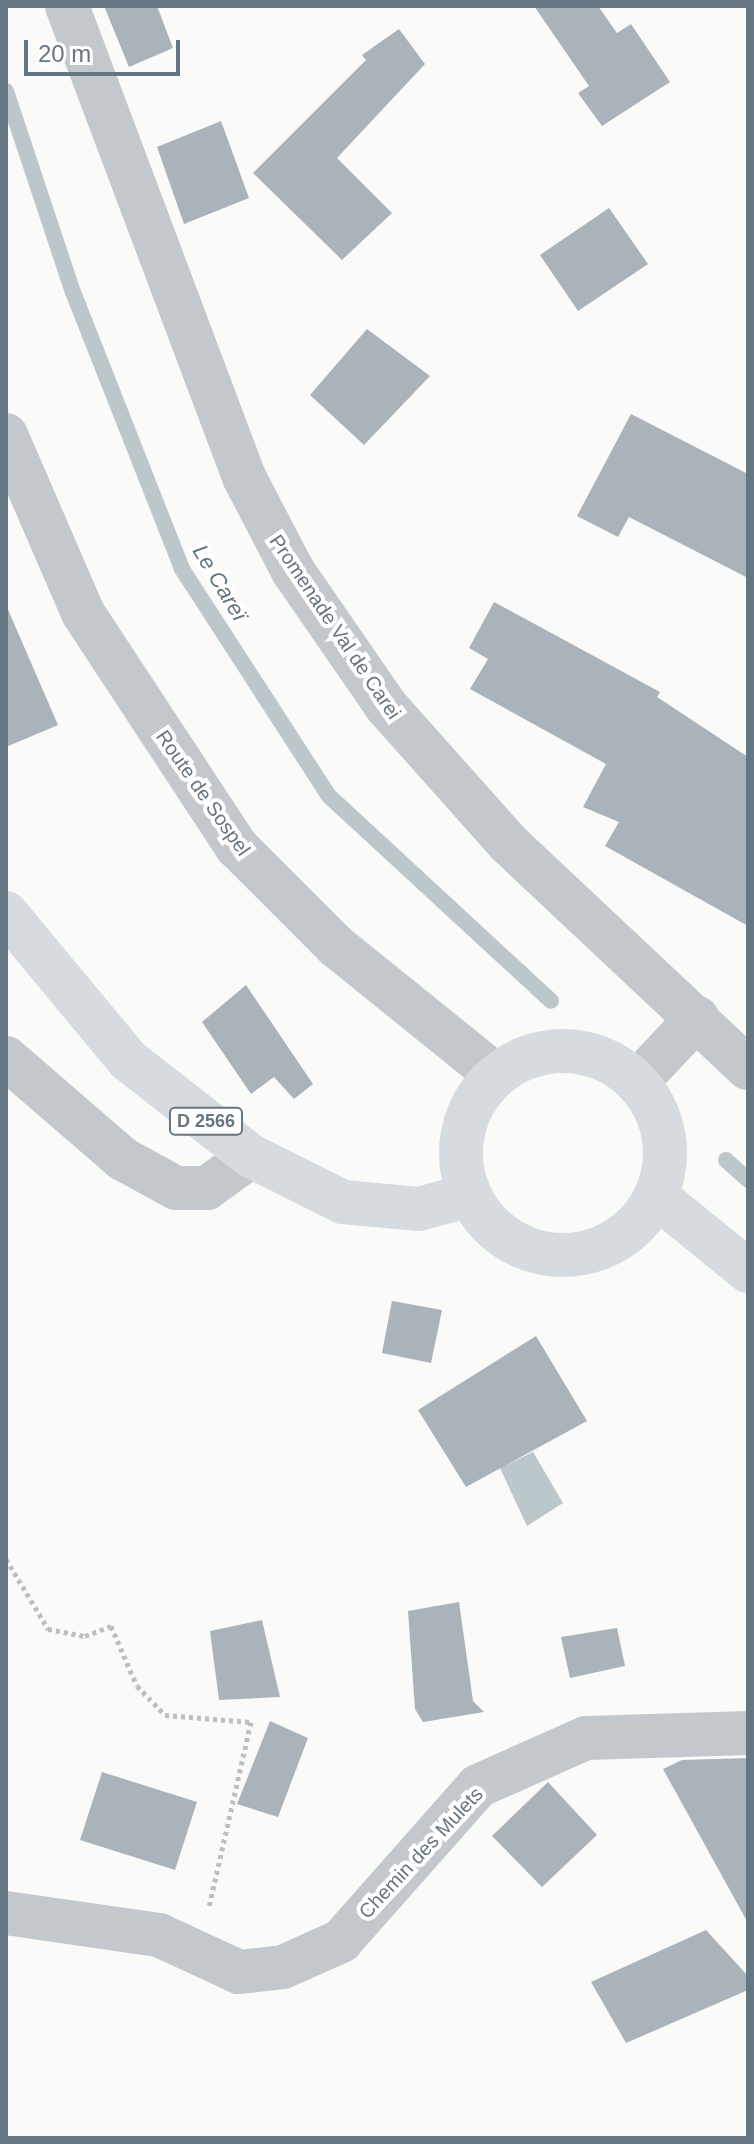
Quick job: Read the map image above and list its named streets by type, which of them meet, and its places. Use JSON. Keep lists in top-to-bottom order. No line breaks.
{"streets":{"main road":["D 2566"],"street":["Promenade Val de Carei","Route de Sospel","Chemin des Mulets"]},"crossings":[["Route de Sospel","D 2566"]],"water":["Le Careï"],"scale_bar":"20 m"}
